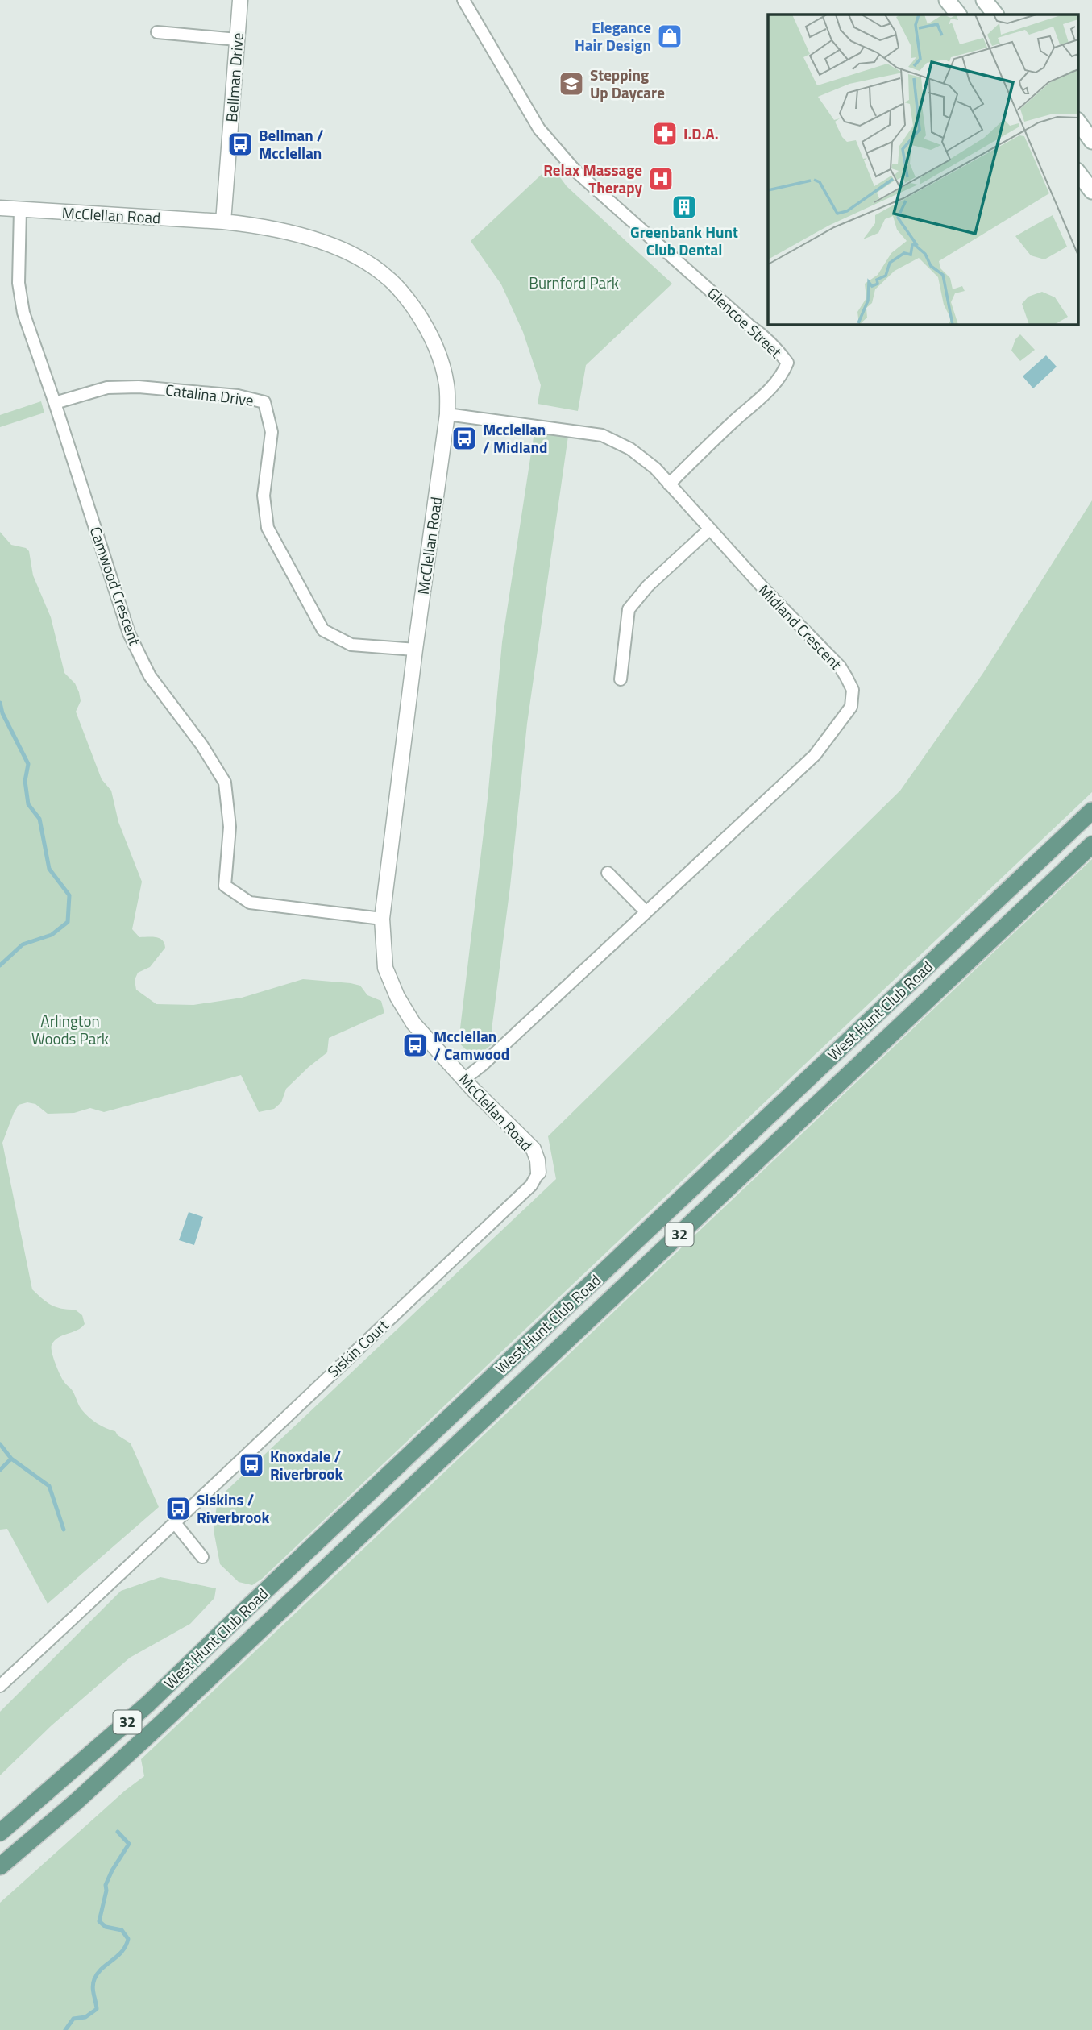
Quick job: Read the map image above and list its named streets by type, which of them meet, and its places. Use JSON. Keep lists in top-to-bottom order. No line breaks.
{"streets":{"main road":["West Hunt Club Road","32"],"street":["Bellman Drive","McClellan Road","Glencoe Street","Catalina Drive","Camwood Crescent","Midland Crescent","Siskin Court"]},"crossings":[["Bellman Drive","McClellan Road"],["McClellan Road","Catalina Drive"],["McClellan Road","Camwood Crescent"],["McClellan Road","Midland Crescent"],["McClellan Road","Siskin Court"],["Glencoe Street","Midland Crescent"],["Catalina Drive","Camwood Crescent"]],"parks":["Burnford Park","Arlington Woods Park"],"places":{"shop":["Elegance Hair Design"],"school or university":["Stepping Up Daycare"],"pharmacy":["I.D.A."],"bus stop":["Bellman / Mcclellan","Mcclellan / Midland","Mcclellan / Camwood","Knoxdale / Riverbrook","Siskins / Riverbrook"],"hospital":["Relax Massage Therapy"],"building":["Greenbank Hunt Club Dental"]}}
